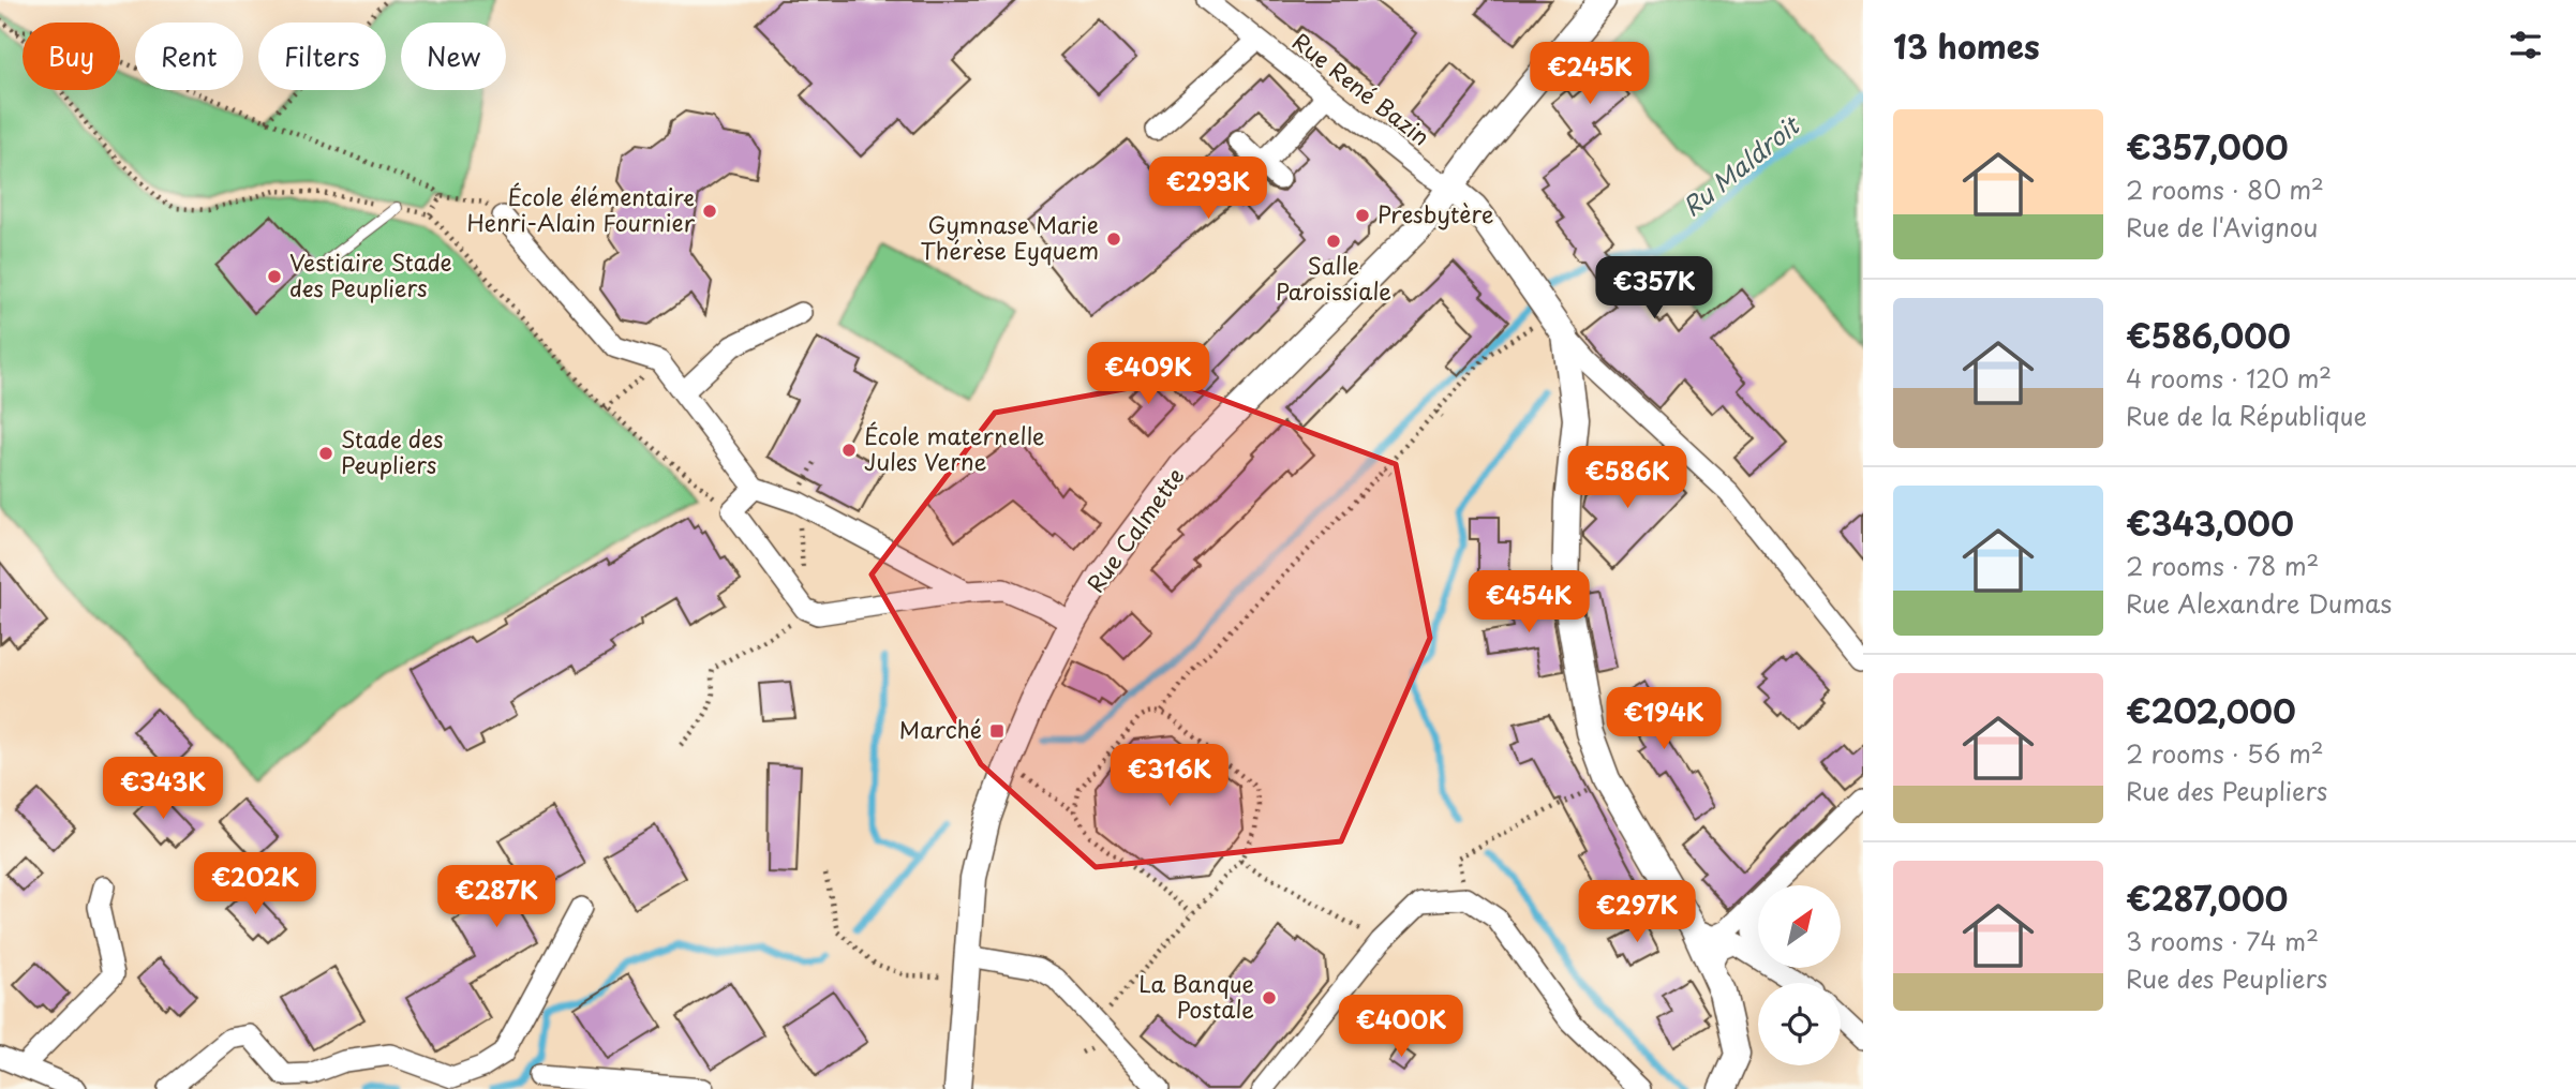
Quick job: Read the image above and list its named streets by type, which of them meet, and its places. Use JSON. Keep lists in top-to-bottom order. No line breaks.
{"streets":{"street":["Rue René Bazin","Rue Calmette"]},"crossings":[["Rue René Bazin","Rue Calmette"]],"water":["Ru Maldroit"],"places":{"other":["École élémentaire Henri-Alain Fournier","Presbytère","Gymnase Marie Thérèse Eyquem","Salle Paroissiale","Vestiaire Stade des Peupliers","École maternelle Jules Verne","Stade des Peupliers","La Banque Postale"],"transit":["Marché"]},"north":"top right","page":{"heading":"13 homes","chip":["Buy","Rent","Filters","New"],"price":["€245K","€293K","€357K","€409K","€586K","€454K","€194K","€316K","€343K","€202K","€287K","€297K","€400K"],"list":[{"name":"€357,000","note":"2 rooms · 80 m² · Rue de l'Avignou"},{"name":"€586,000","note":"4 rooms · 120 m² · Rue de la République"},{"name":"€343,000","note":"2 rooms · 78 m² · Rue Alexandre Dumas"},{"name":"€202,000","note":"2 rooms · 56 m² · Rue des Peupliers"},{"name":"€287,000","note":"3 rooms · 74 m² · Rue des Peupliers"}]}}
